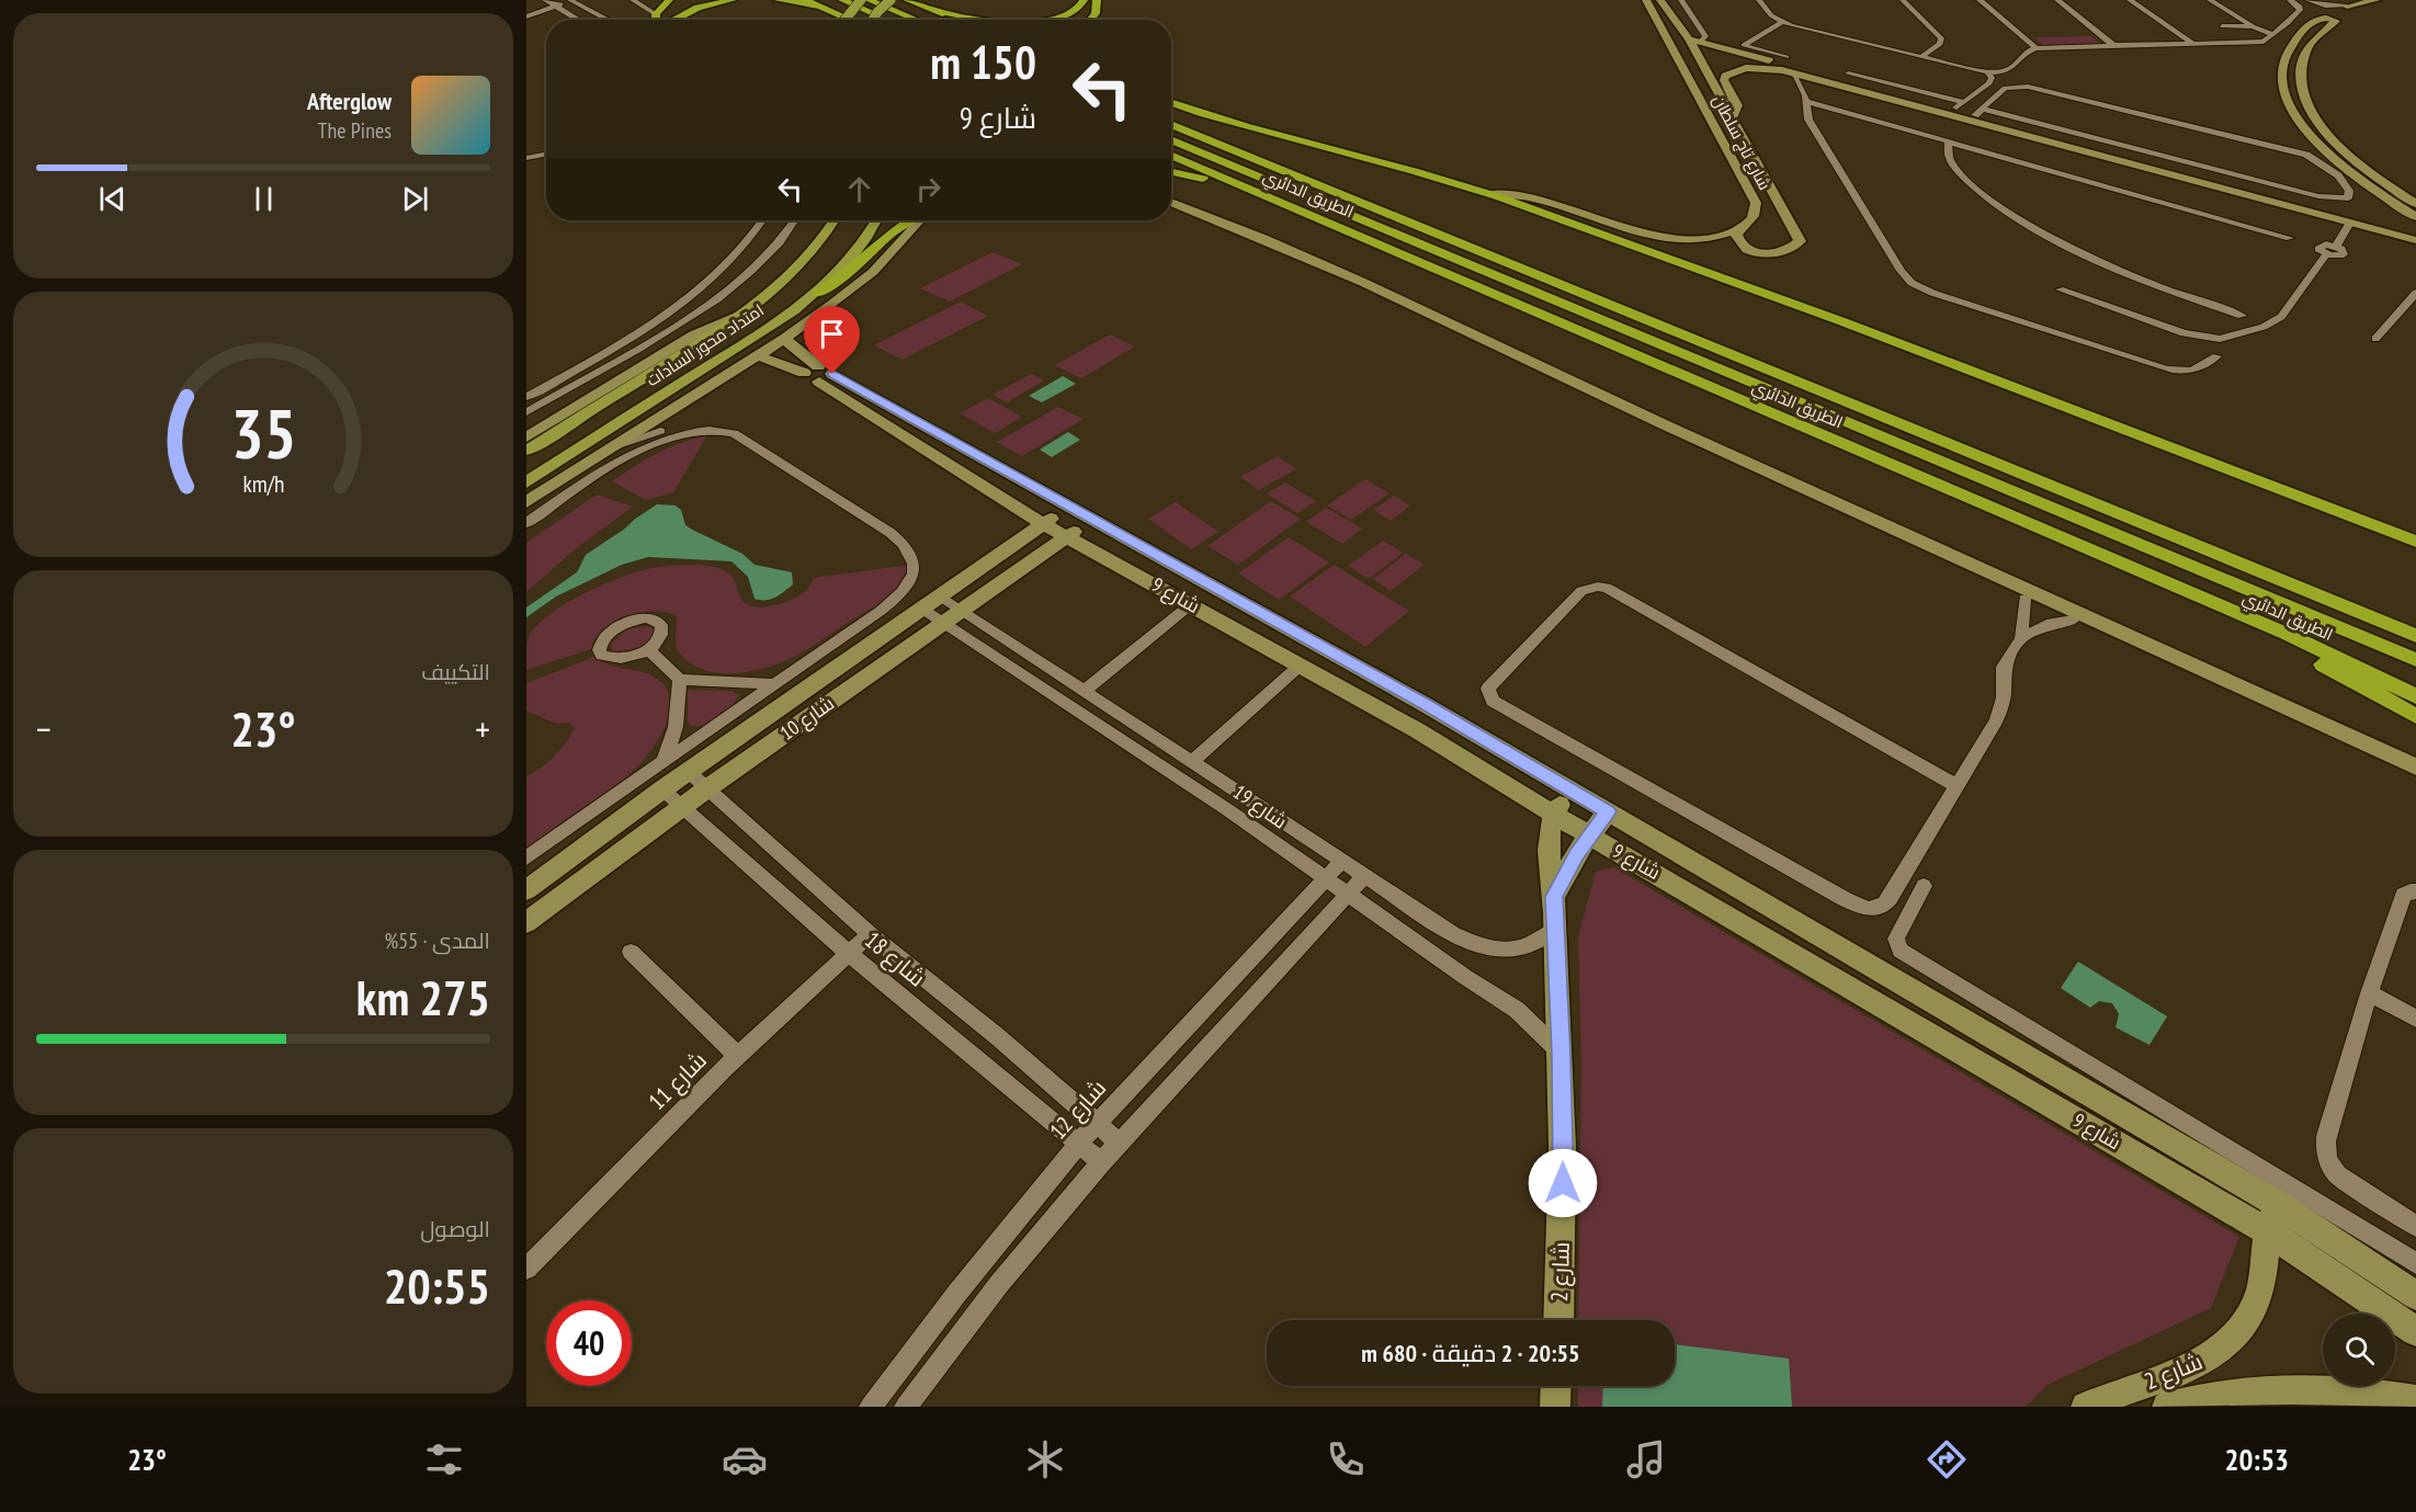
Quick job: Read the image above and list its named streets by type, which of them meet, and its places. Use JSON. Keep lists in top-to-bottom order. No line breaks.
{"streets":{"highway":["الطريق الدائري"],"main road":["امتداد محور السادات"],"street":["شارع تاج سلطان","شارع 9","شارع 10","شارع 19","شارع 18","شارع 11","شارع 12","شارع 2"]},"crossings":[["شارع 9","شارع 10"],["شارع 9","شارع 2"],["شارع 10","شارع 19"],["شارع 10","شارع 18"],["شارع 19","شارع 12"],["شارع 19","شارع 2"],["شارع 18","شارع 11"],["شارع 18","شارع 12"]],"page":{"turn":["150 m","شارع 9"],"song":["Afterglow","The Pines"],"tile":["التكييف",["المدى · 55%","275 km"],["الوصول","20:55"]],"heat":["−","23°","+"],"limit":"40","trip":"20:55 · 2 دقيقة · 680 m","tabs":["20:53","23°"],"gauge":["35","km/h"]}}
